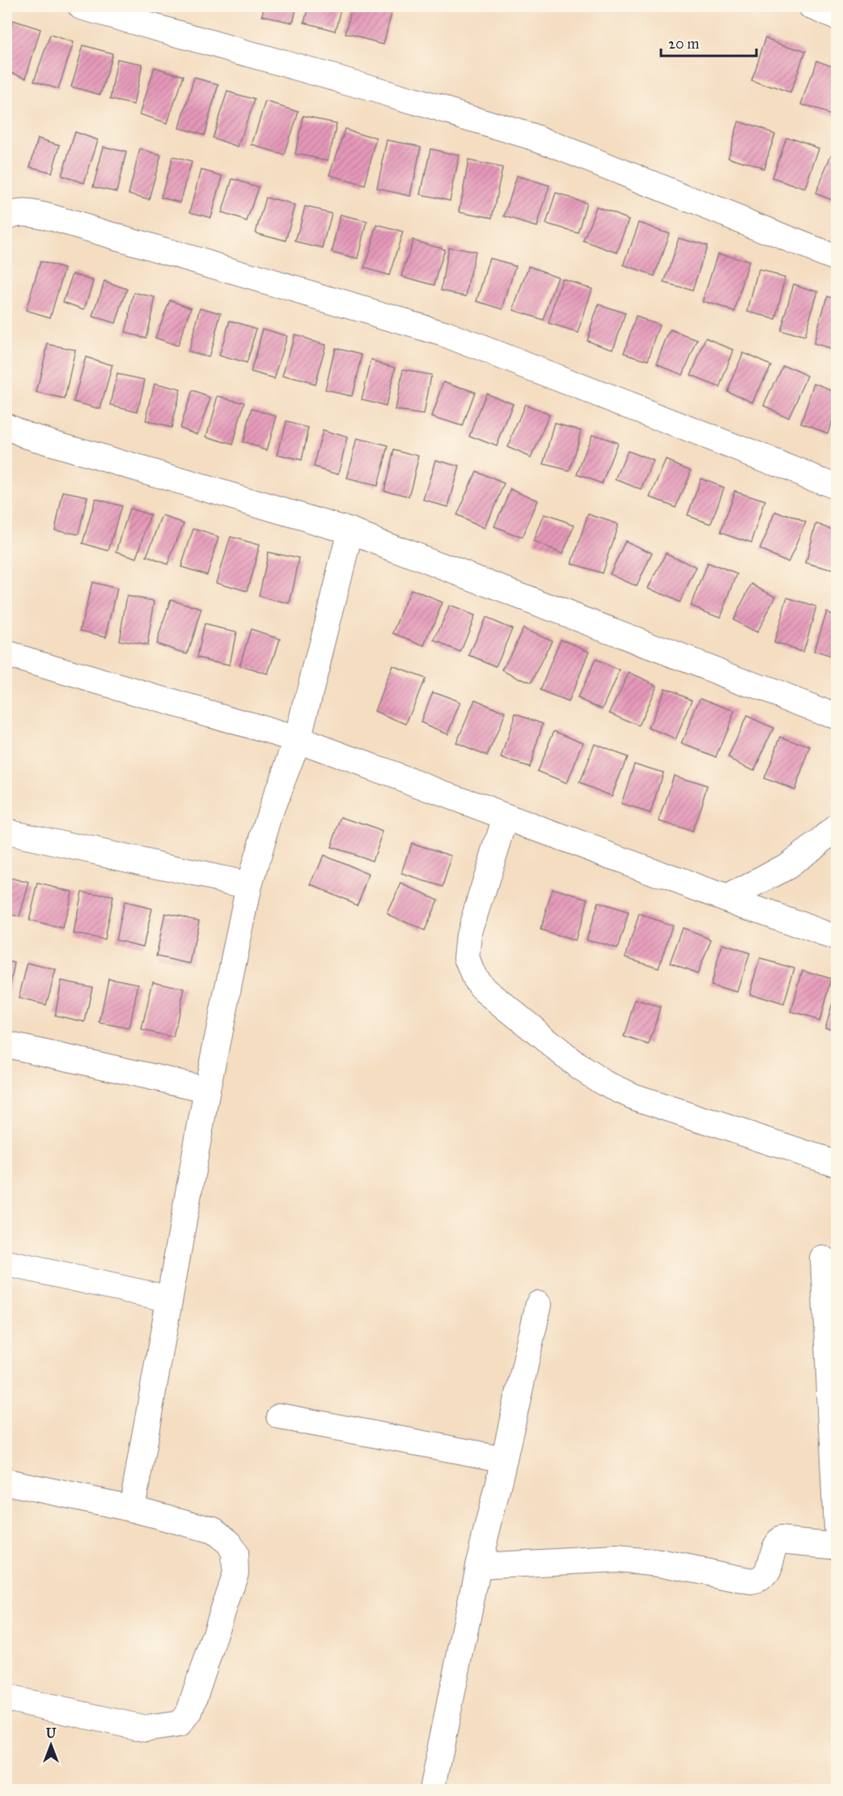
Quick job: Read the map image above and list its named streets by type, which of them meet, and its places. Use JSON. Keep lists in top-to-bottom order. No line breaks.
{"scale_bar":"20 m","north":"top"}
